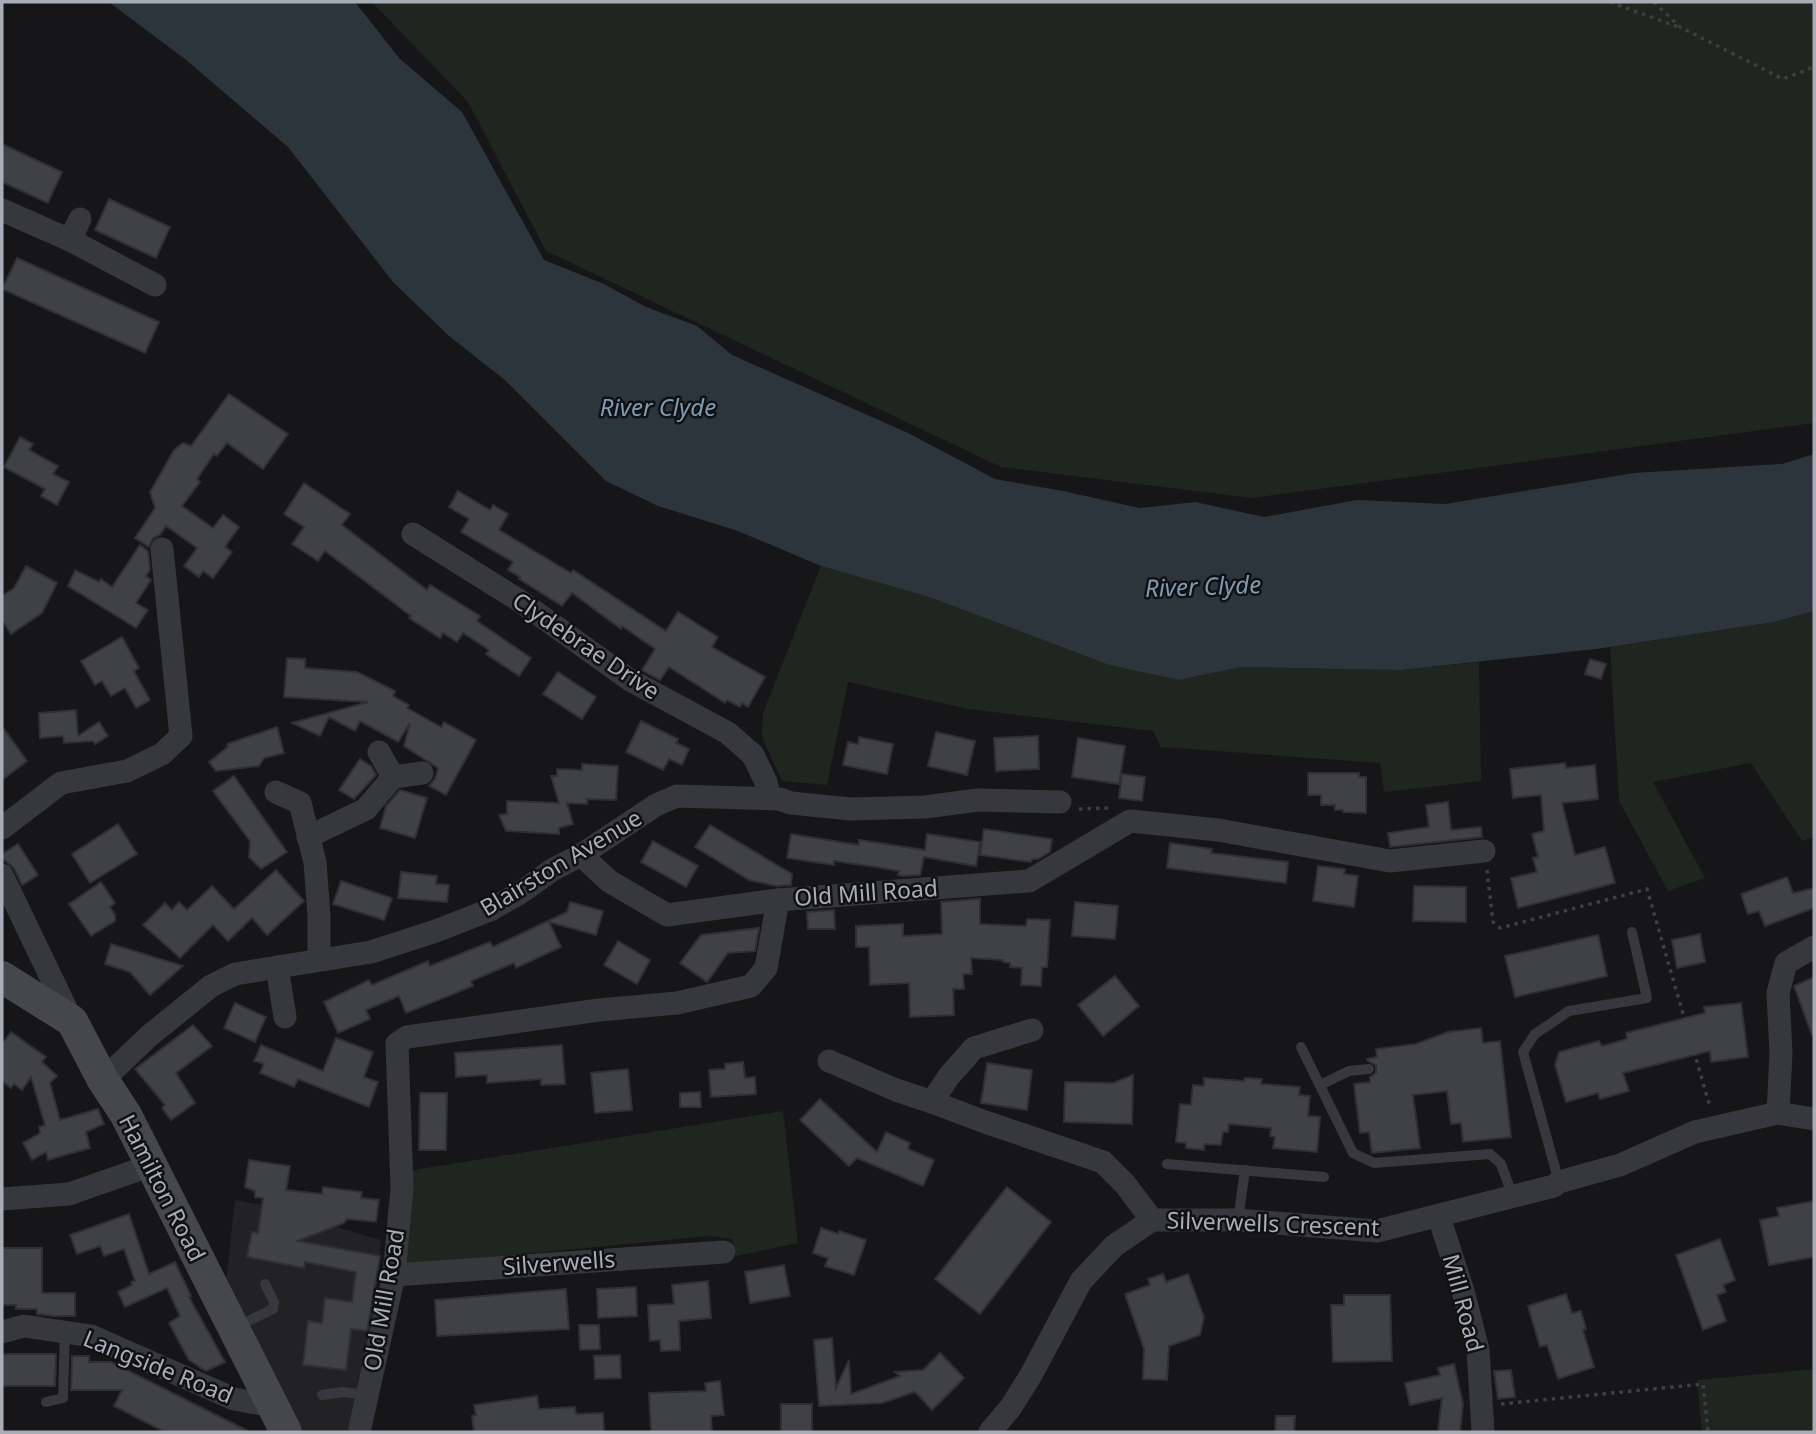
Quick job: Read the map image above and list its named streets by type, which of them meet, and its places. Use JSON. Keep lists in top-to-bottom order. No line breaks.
{"streets":{"main road":["Hamilton Road"],"street":["Clydebrae Drive","Blairston Avenue","Old Mill Road","Silverwells Crescent","Silverwells","Mill Road","Langside Road"]},"crossings":[["Clydebrae Drive","Blairston Avenue"],["Blairston Avenue","Hamilton Road"],["Old Mill Road","Silverwells"],["Hamilton Road","Langside Road"],["Silverwells Crescent","Mill Road"]],"water":["River Clyde"]}
